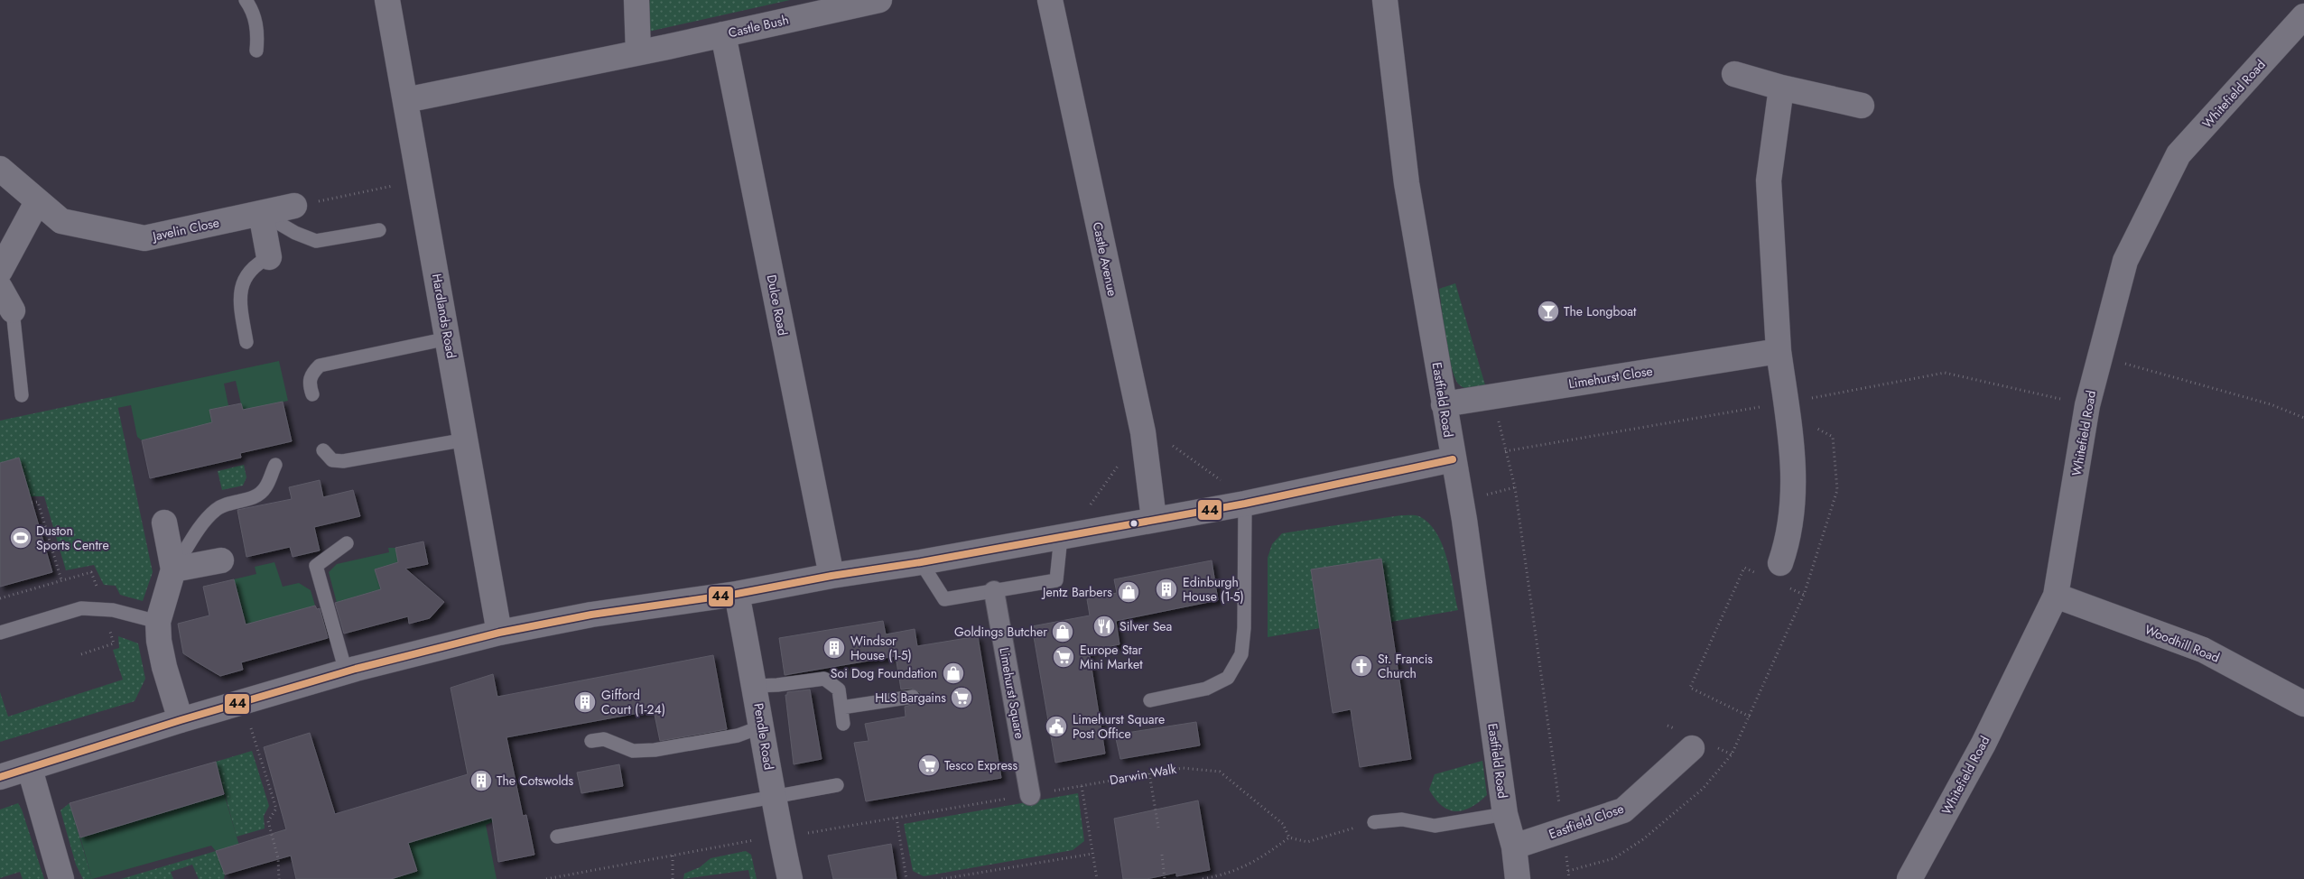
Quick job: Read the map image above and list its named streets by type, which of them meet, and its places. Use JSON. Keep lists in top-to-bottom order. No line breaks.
{"streets":{"street":["Castle Bush","Whitefield Road","Javelin Close","Castle Avenue","Dulce Road","Hardlands Road","Limehurst Close","Eastfield Road","Woodhill Road","Limehurst Square","Pendle Road","Eastfield Close"],"path":["Darwin Walk"]},"crossings":[["Castle Bush","Dulce Road"],["Castle Bush","Hardlands Road"],["Whitefield Road","Woodhill Road"],["Limehurst Close","Eastfield Road"],["Eastfield Road","Eastfield Close"],["Limehurst Square","Darwin Walk"],["Pendle Road","Darwin Walk"]],"places":{"bar":["The Longboat"],"sports":["Duston Sports Centre"],"building":["Edinburgh House (1-5)","Windsor House (1-5)","Gifford Court (1-24)","The Cotswolds"],"shop":["Jentz Barbers","Goldings Butcher","Soi Dog Foundation"],"restaurant":["Silver Sea"],"supermarket":["Europe Star Mini Market","HLS Bargains","Tesco Express"],"church":["St. Francis Church"],"public building":["Limehurst Square Post Office"]},"lines":["transit line 44"]}
